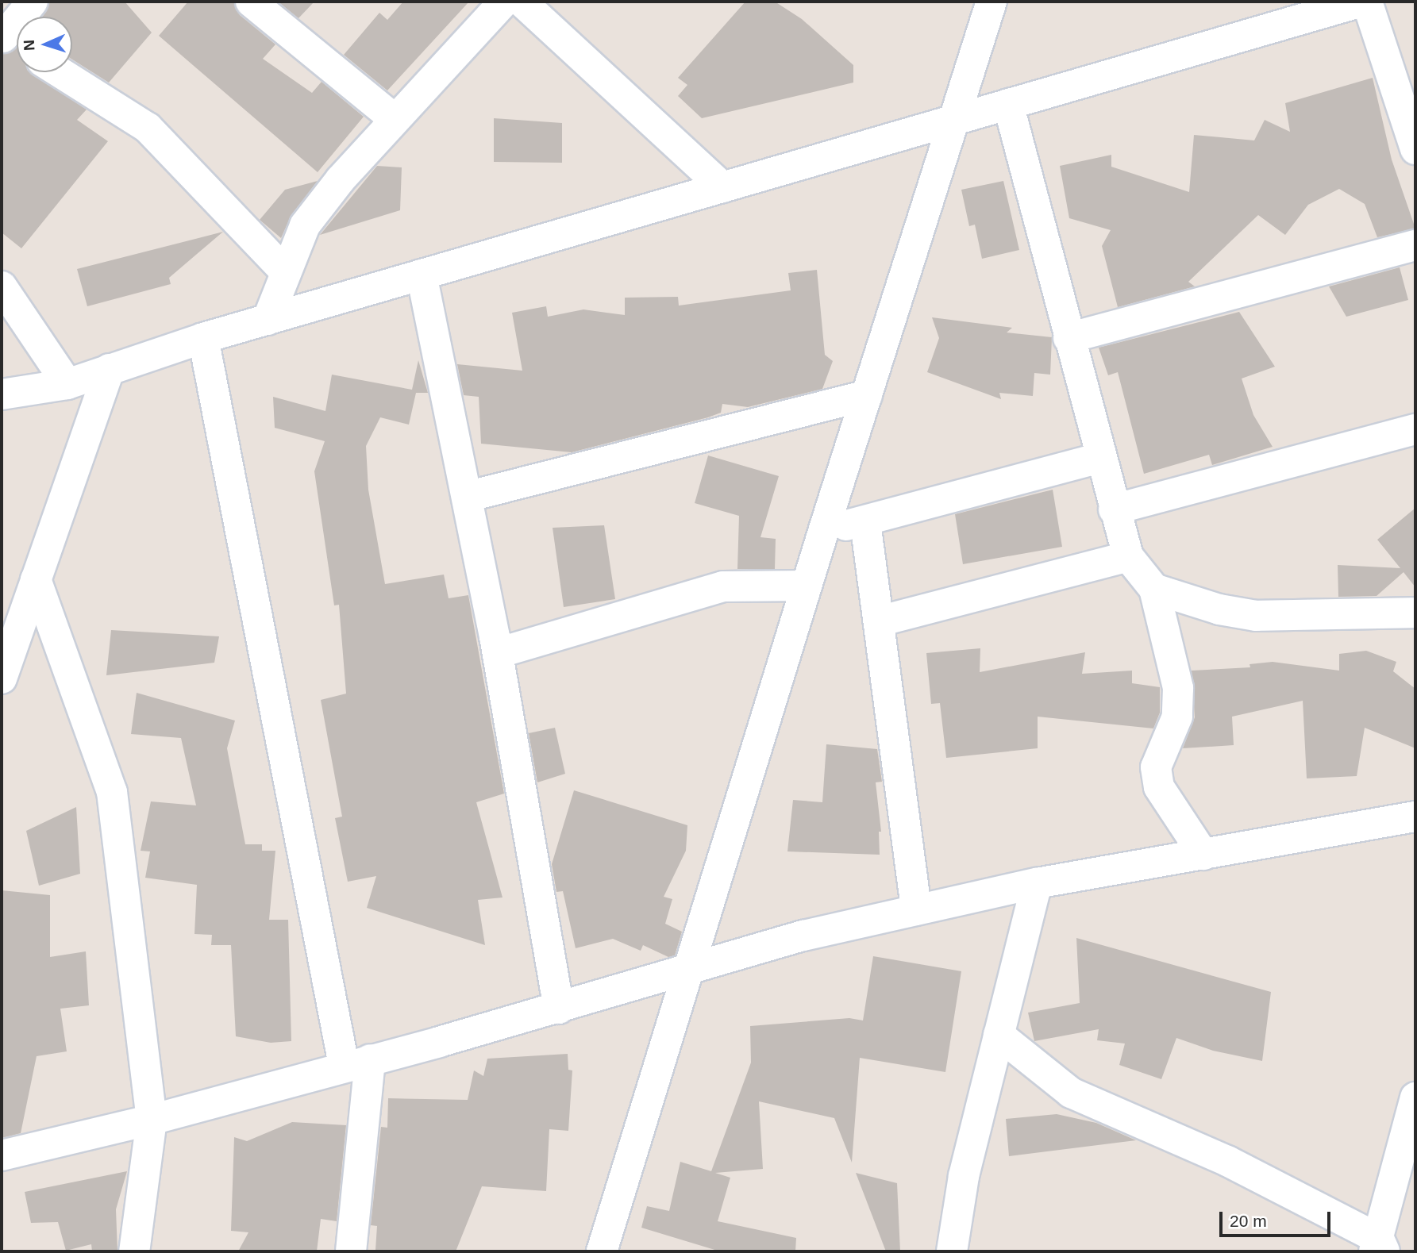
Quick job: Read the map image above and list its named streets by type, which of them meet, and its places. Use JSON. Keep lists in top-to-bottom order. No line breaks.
{"scale_bar":"20 m","north":"left"}
